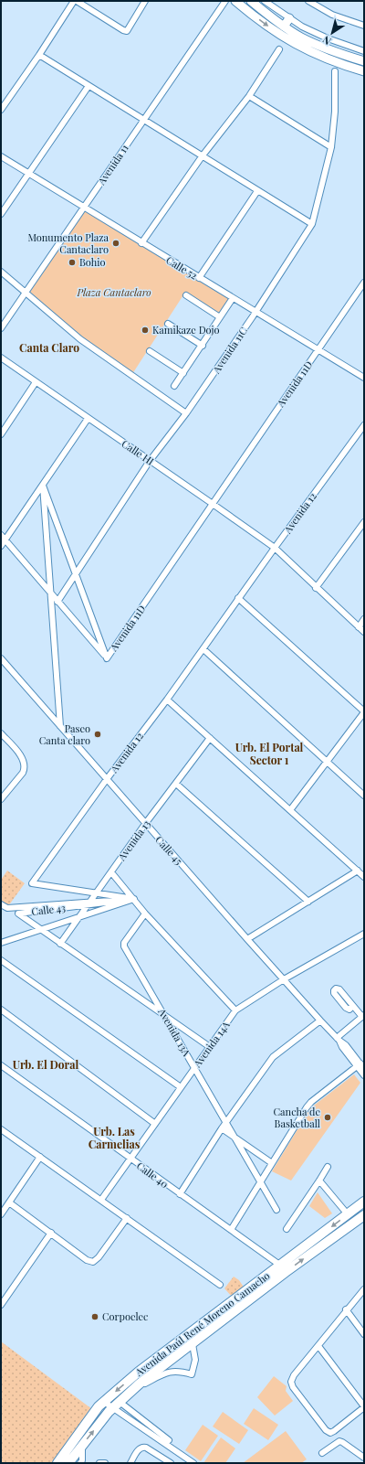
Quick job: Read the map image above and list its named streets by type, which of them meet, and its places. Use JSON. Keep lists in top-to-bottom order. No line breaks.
{"streets":{"main road":["Avenida Paúl René Moreno Camacho"],"street":["Avenida 11","Calle 52","Avenida 11C","Avenida 11D","Calle HI","Avenida 12","Avenida 13","Calle 45","Calle 43","Avenida 13A","Avenida 14A","Calle 40"]},"crossings":[["Avenida 11","Calle 52"],["Calle 52","Avenida 11C"],["Calle 52","Avenida 11D"],["Avenida 11C","Calle HI"],["Avenida 11D","Calle HI"],["Calle HI","Avenida 12"],["Avenida 12","Calle 45"],["Avenida 12","Calle 43"],["Avenida 13","Calle 45"],["Avenida 13","Calle 43"],["Calle 45","Avenida 14A"],["Calle 43","Avenida 14A"],["Avenida 14A","Calle 40"],["Calle 40","Avenida Paúl René Moreno Camacho"]],"districts":["Canta Claro","Urb. El Portal Sector 1","Urb. El Doral","Urb. Las Carmelias"],"parks":["Plaza Cantaclaro"],"places":["Monumento Plaza Cantaclaro","Bohio","Kamikaze Dojo","Paseo Canta claro","Cancha de Basketball","Corpoelec"],"north":"bottom left"}
